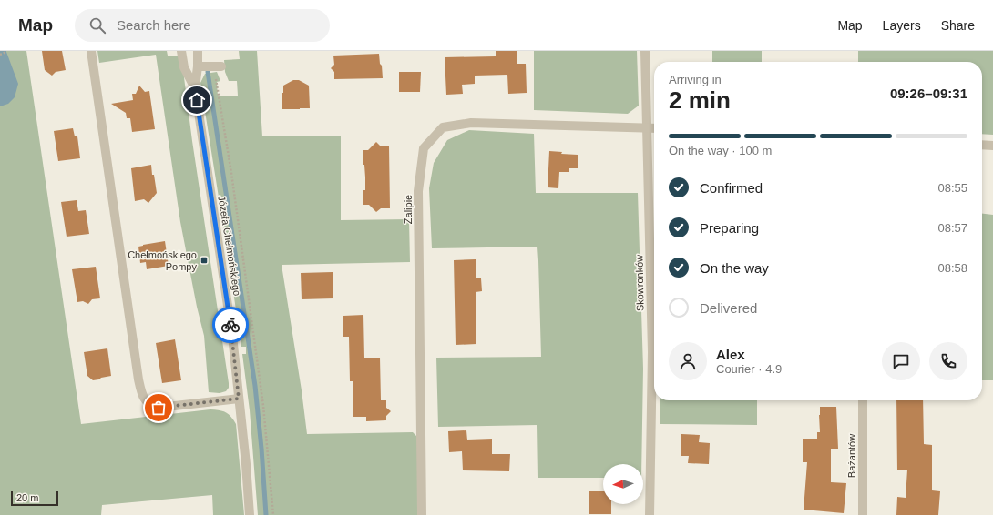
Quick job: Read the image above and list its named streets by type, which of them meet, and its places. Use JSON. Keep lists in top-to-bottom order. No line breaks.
{"streets":{"street":["Zalipie","Józefa Chełmońskiego","Skowronków","Bażantów"]},"crossings":[["Zalipie","Skowronków"]],"places":{"transit":["Chełmońskiego Pompy"]},"scale_bar":"20 m","north":"left","page":{"header":"Map","search":"Search here","nav":["Map","Layers","Share"],"heading":["2 min","Arriving in","09:26–09:31"],"panel":["Alex","Courier · 4.9"],"bar":"On the way · 100 m","list":[["Confirmed","08:55"],["Preparing","08:57"],["On the way","08:58"],"Delivered"],"scale":"20 m"}}
